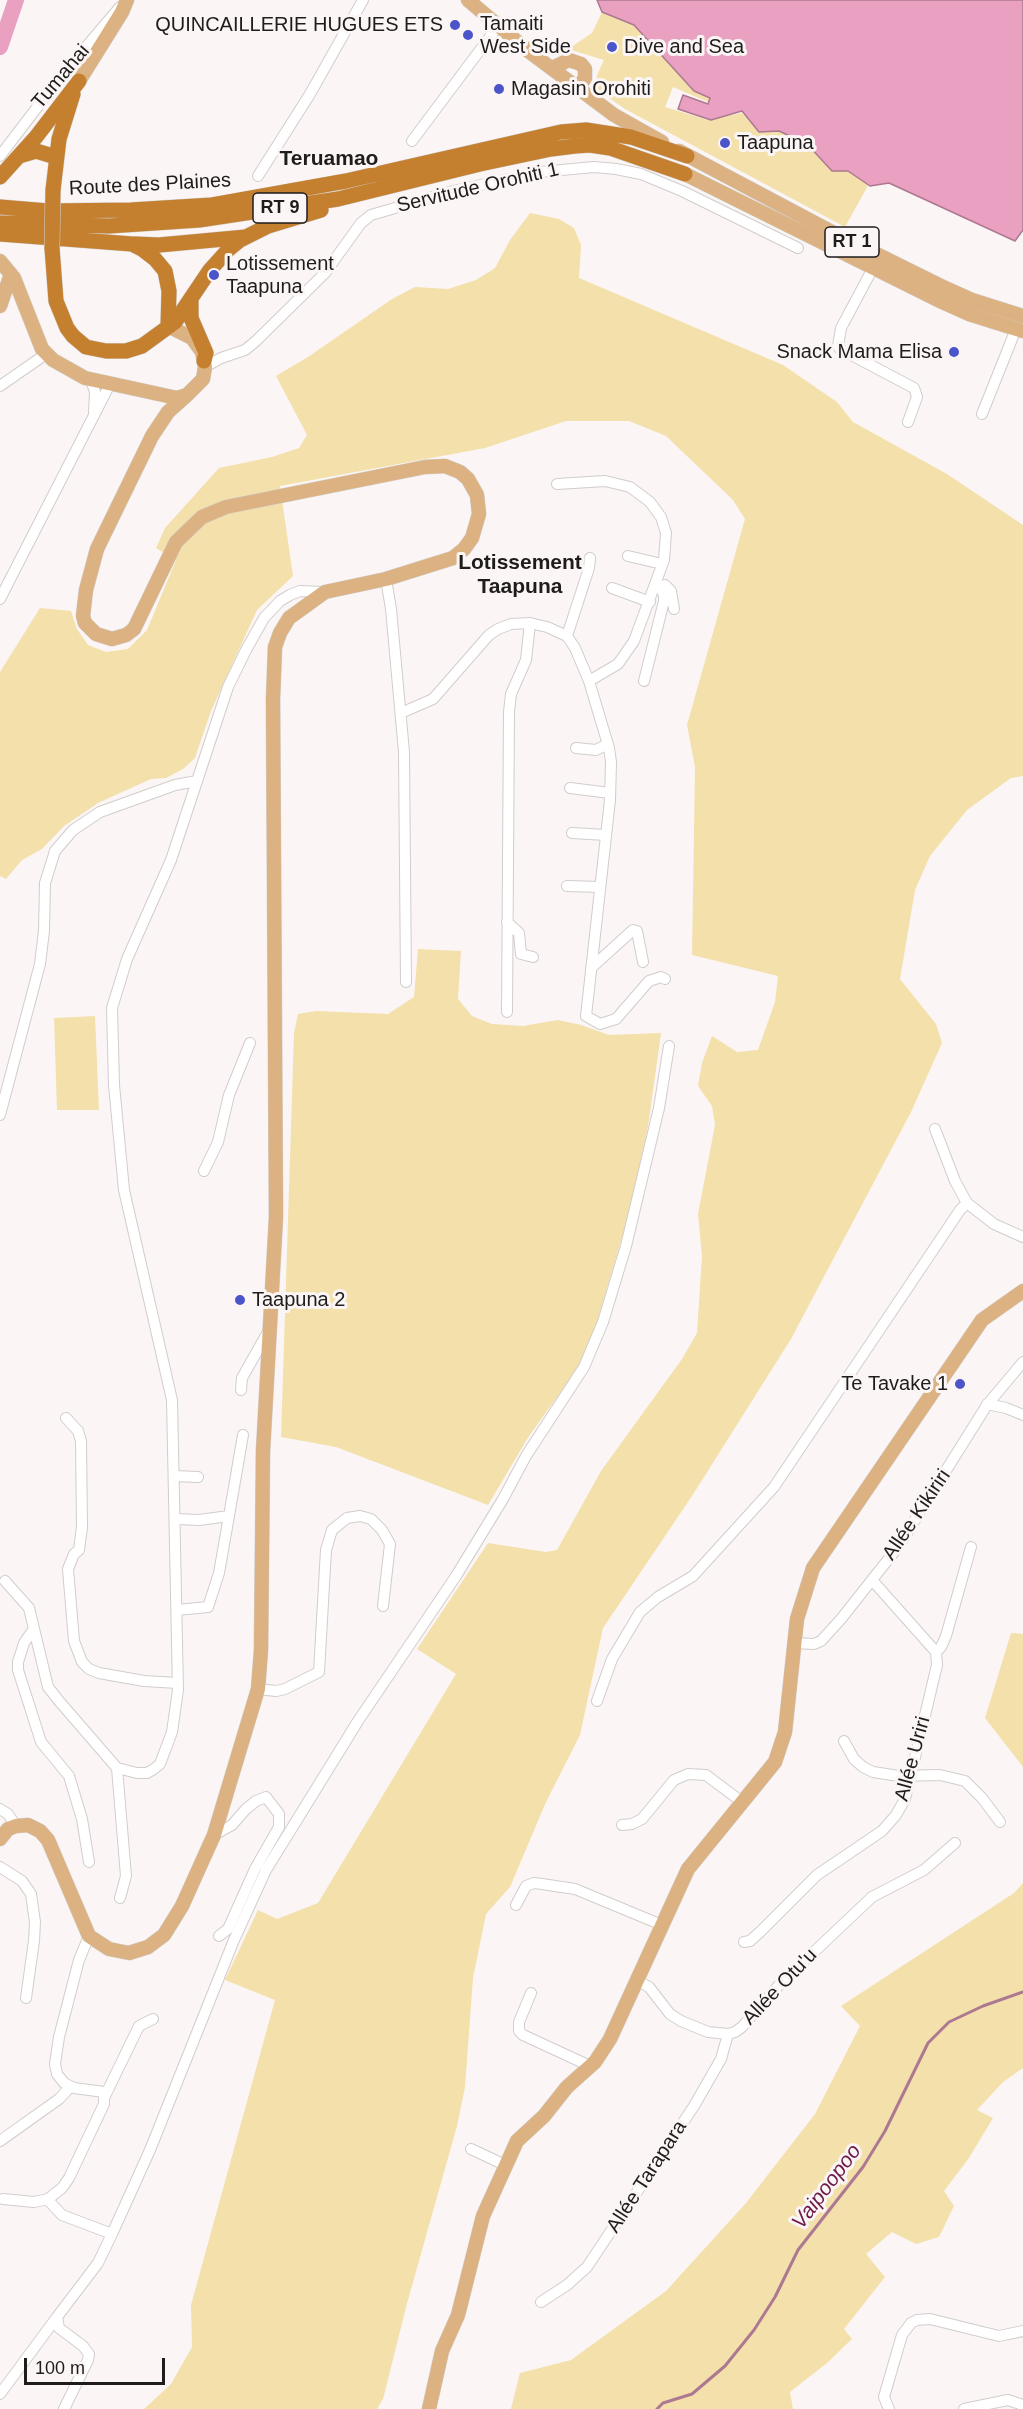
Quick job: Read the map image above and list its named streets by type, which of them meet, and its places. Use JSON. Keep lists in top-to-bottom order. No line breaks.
{"streets":{"highway":["Route des Plaines","RT 9"],"main road":["RT 1"],"street":["Tumahai","Servitude Orohiti 1","Allée Kikiriri","Allée Uriri","Allée Otu'u","Allée Tarapara"]},"crossings":[["Route des Plaines","RT 1"],["Allée Otu'u","Allée Tarapara"]],"districts":["Teruamao","Lotissement Taapuna"],"water":["Vaipoopoo"],"places":["QUINCAILLERIE HUGUES ETS","Tamaiti West Side","Dive and Sea","Magasin Orohiti","Taapuna","Lotissement Taapuna","Snack Mama Elisa","Taapuna 2","Te Tavake 1"],"scale_bar":"100 m"}
